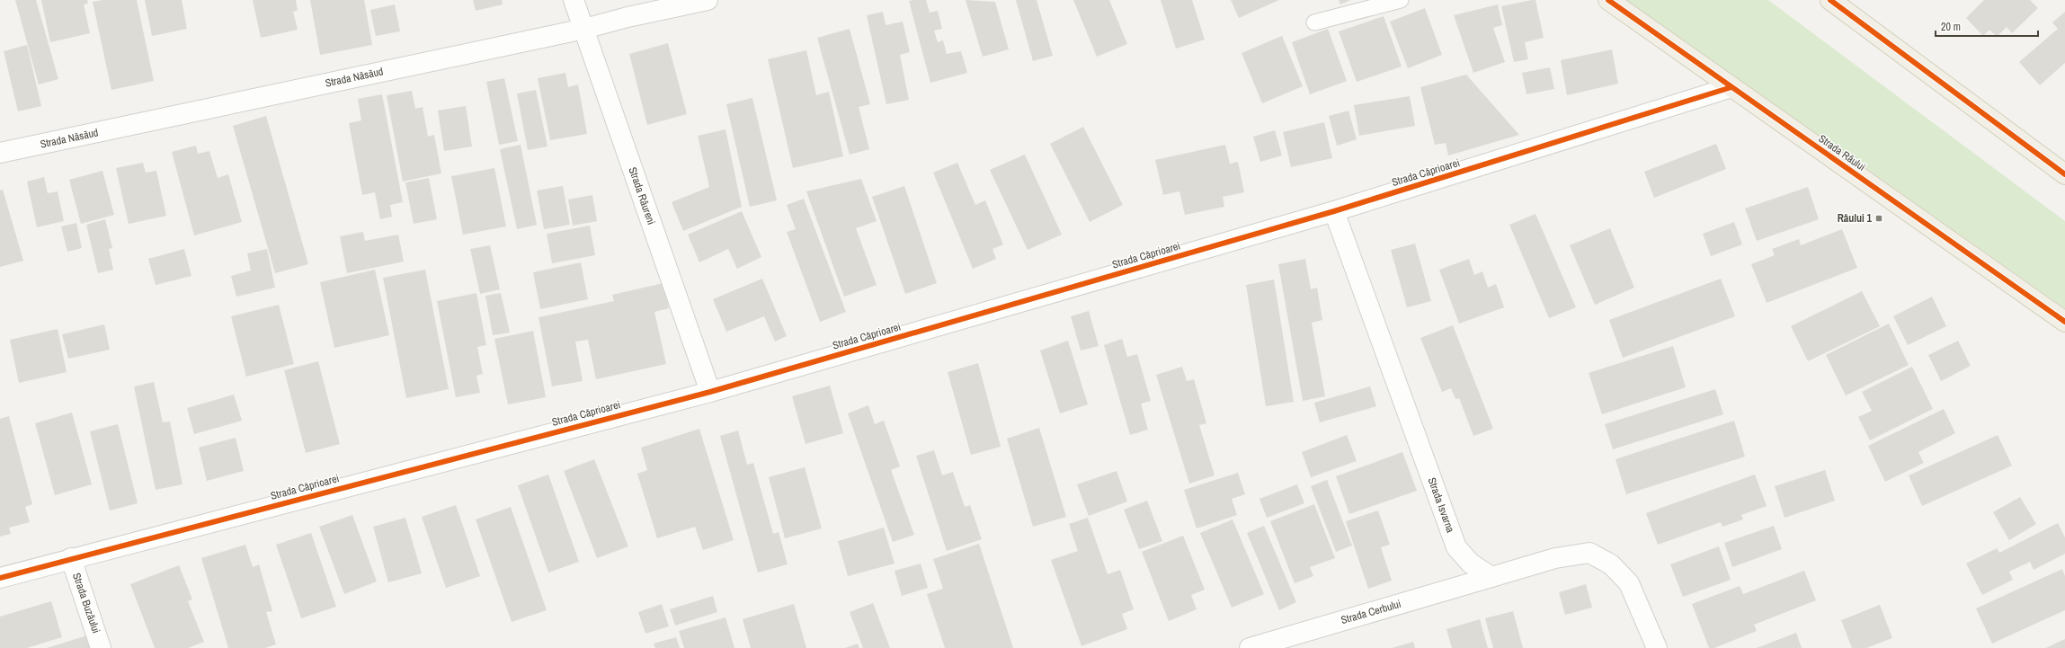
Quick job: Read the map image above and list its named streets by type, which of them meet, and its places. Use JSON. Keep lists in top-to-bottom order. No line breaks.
{"streets":{"main road":["Strada Râului"],"street":["Strada Năsăud","Strada Căprioarei","Strada Râureni","Strada Isvarna","Strada Buzăului","Strada Cerbului"]},"crossings":[["Strada Năsăud","Strada Râureni"],["Strada Râului","Strada Căprioarei"],["Strada Căprioarei","Strada Râureni"],["Strada Căprioarei","Strada Isvarna"],["Strada Căprioarei","Strada Buzăului"],["Strada Isvarna","Strada Cerbului"]],"places":{"transit":["Râului 1"]},"scale_bar":"20 m"}
